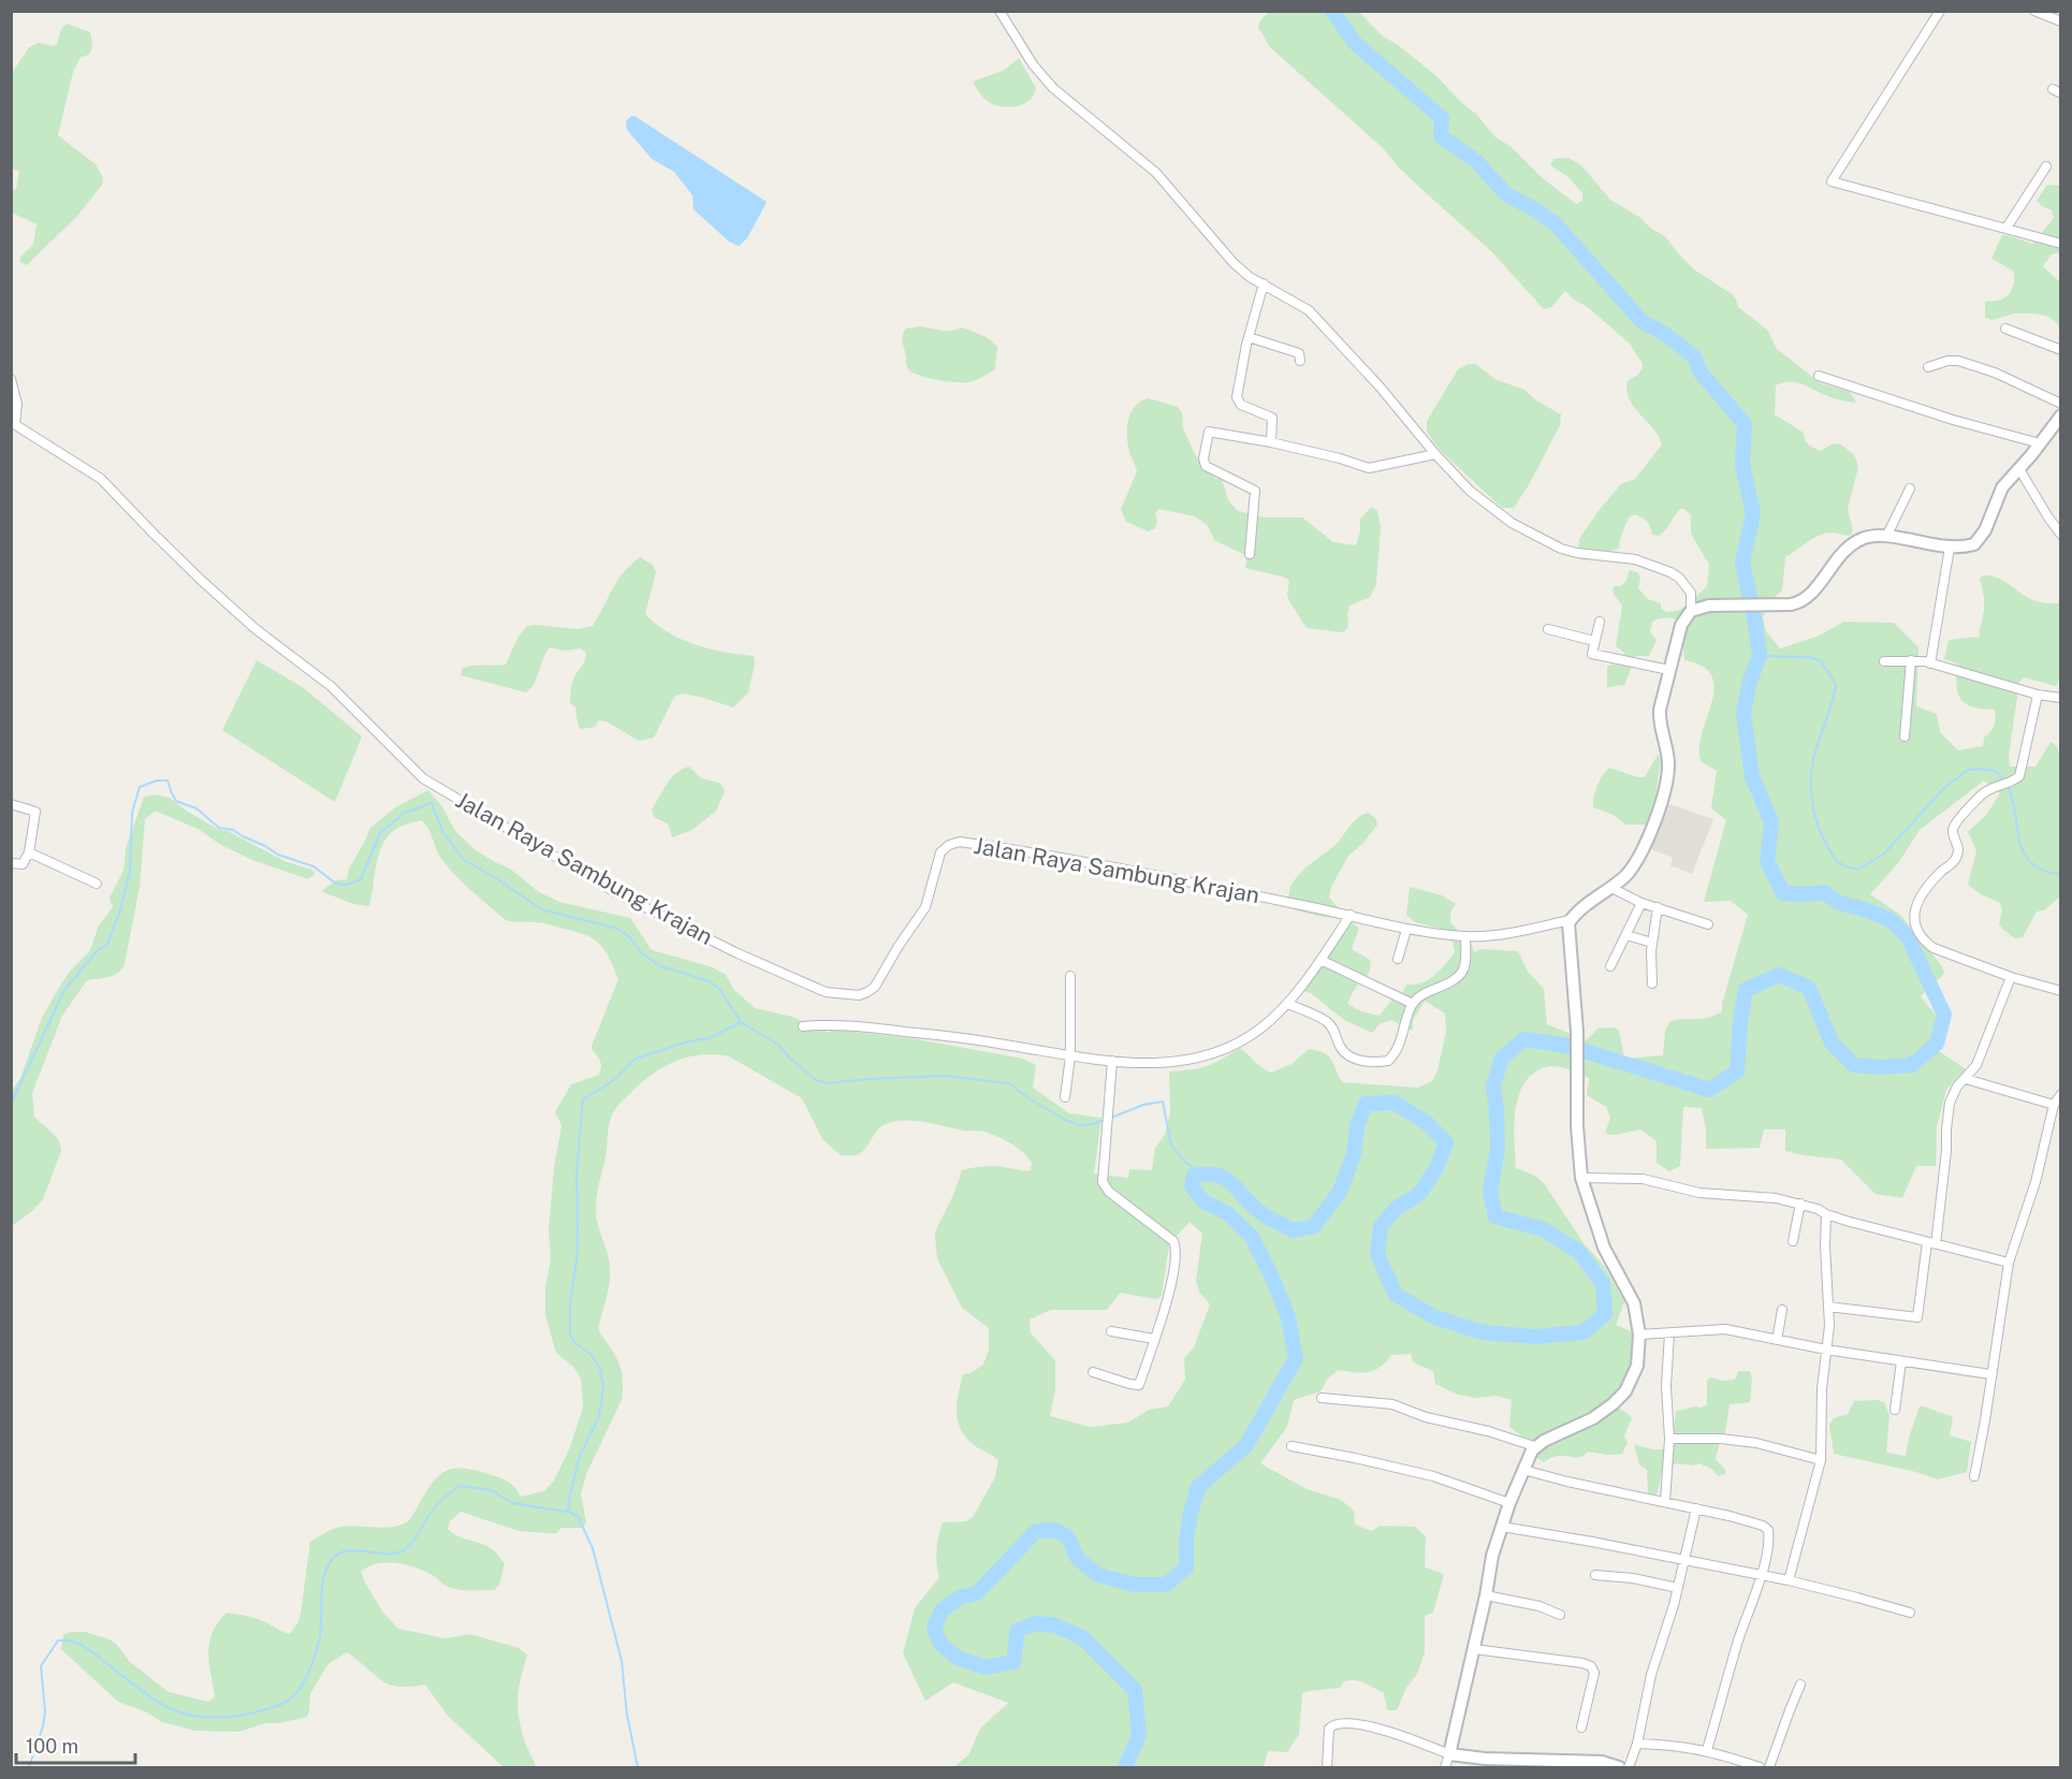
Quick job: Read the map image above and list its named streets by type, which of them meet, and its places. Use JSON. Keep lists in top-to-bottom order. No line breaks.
{"streets":{"street":["Jalan Raya Sambung Krajan"]},"scale_bar":"100 m"}
